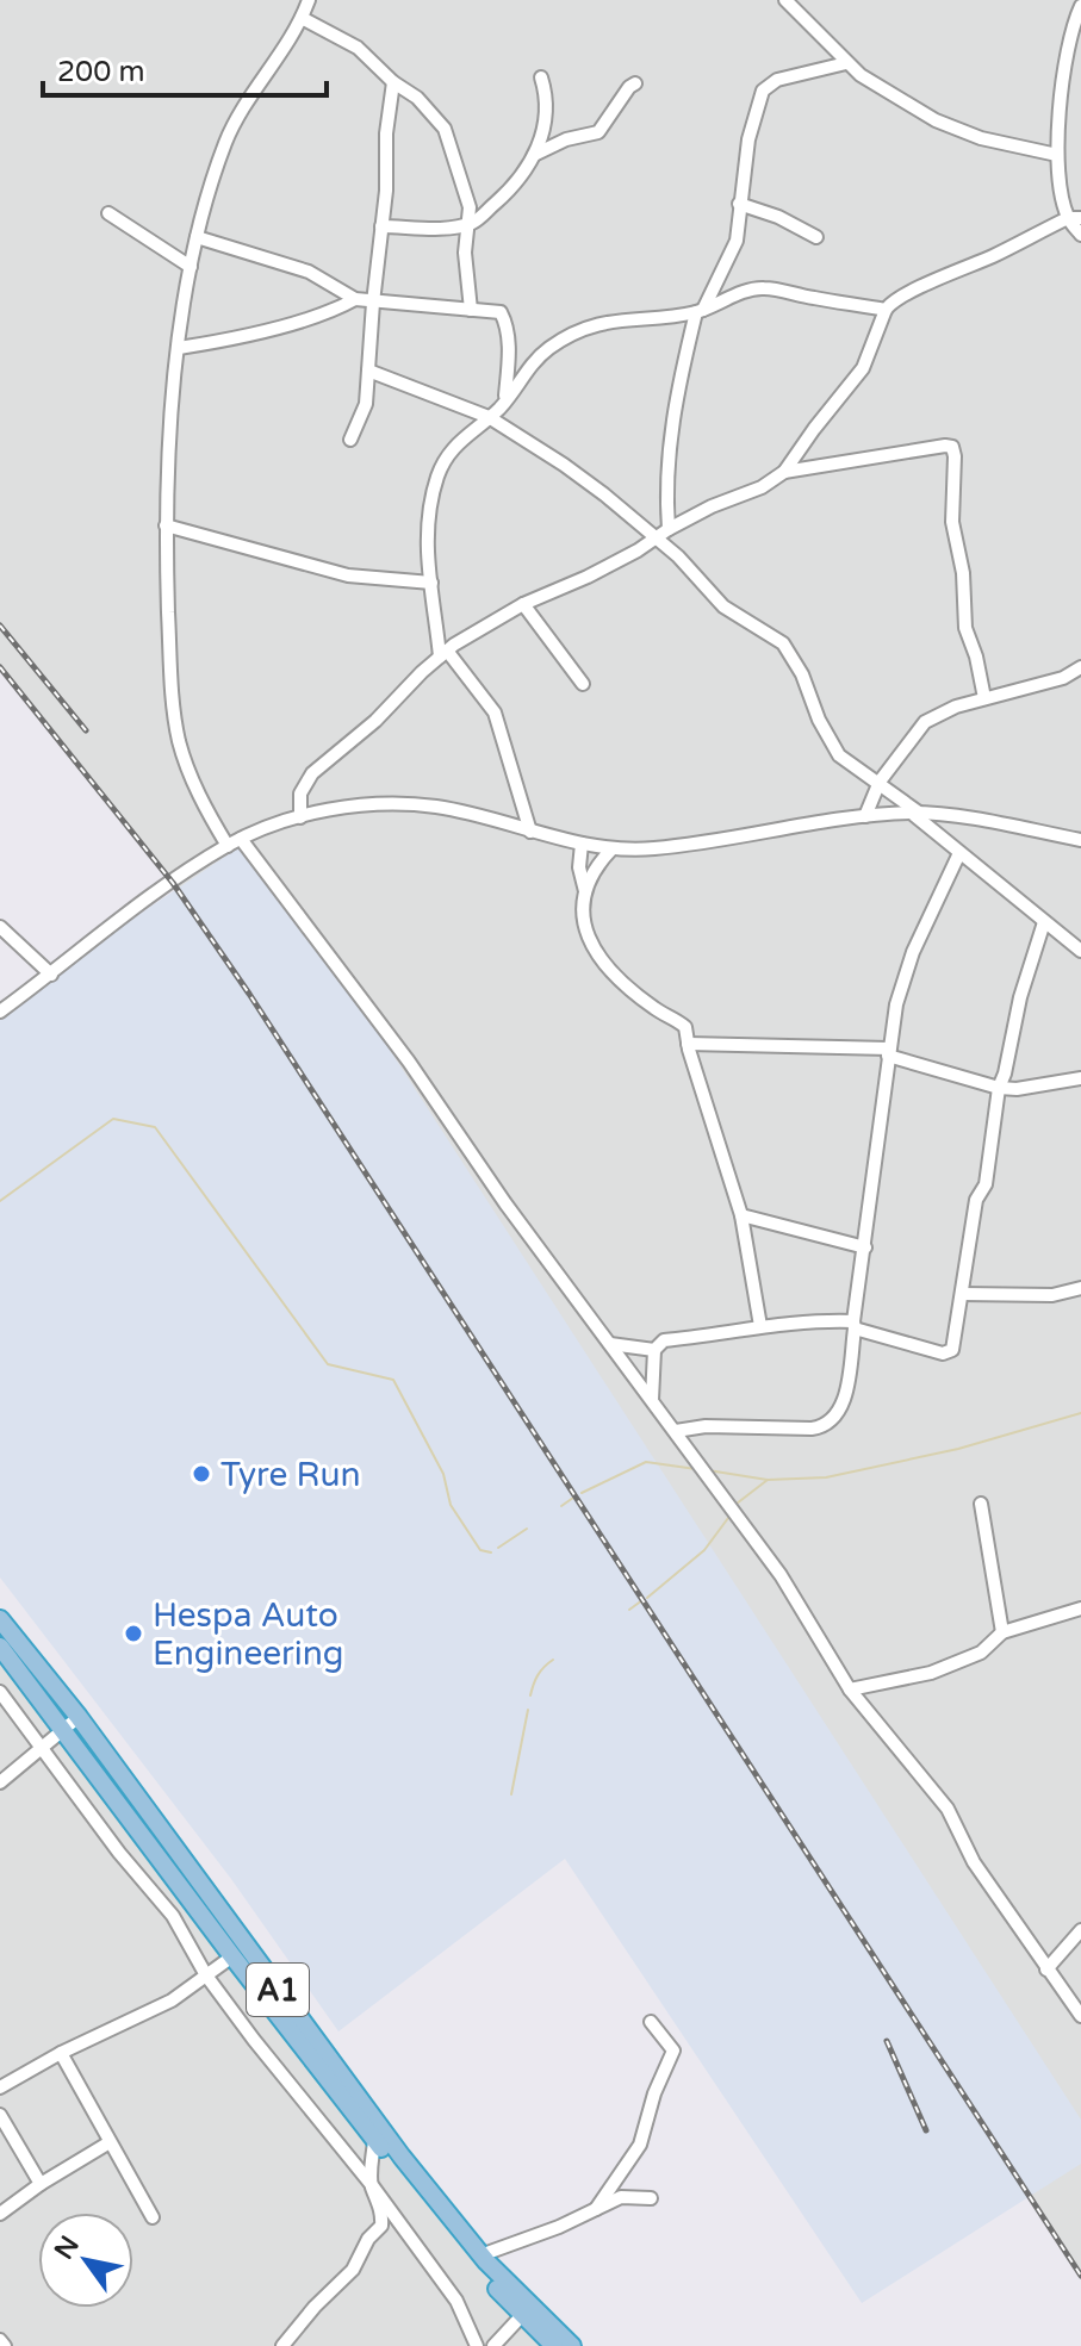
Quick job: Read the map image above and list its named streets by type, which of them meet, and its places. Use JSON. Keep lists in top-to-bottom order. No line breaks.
{"streets":{"highway":["A1"]},"places":["Tyre Run","Hespa Auto Engineering"],"scale_bar":"200 m","north":"top left"}
